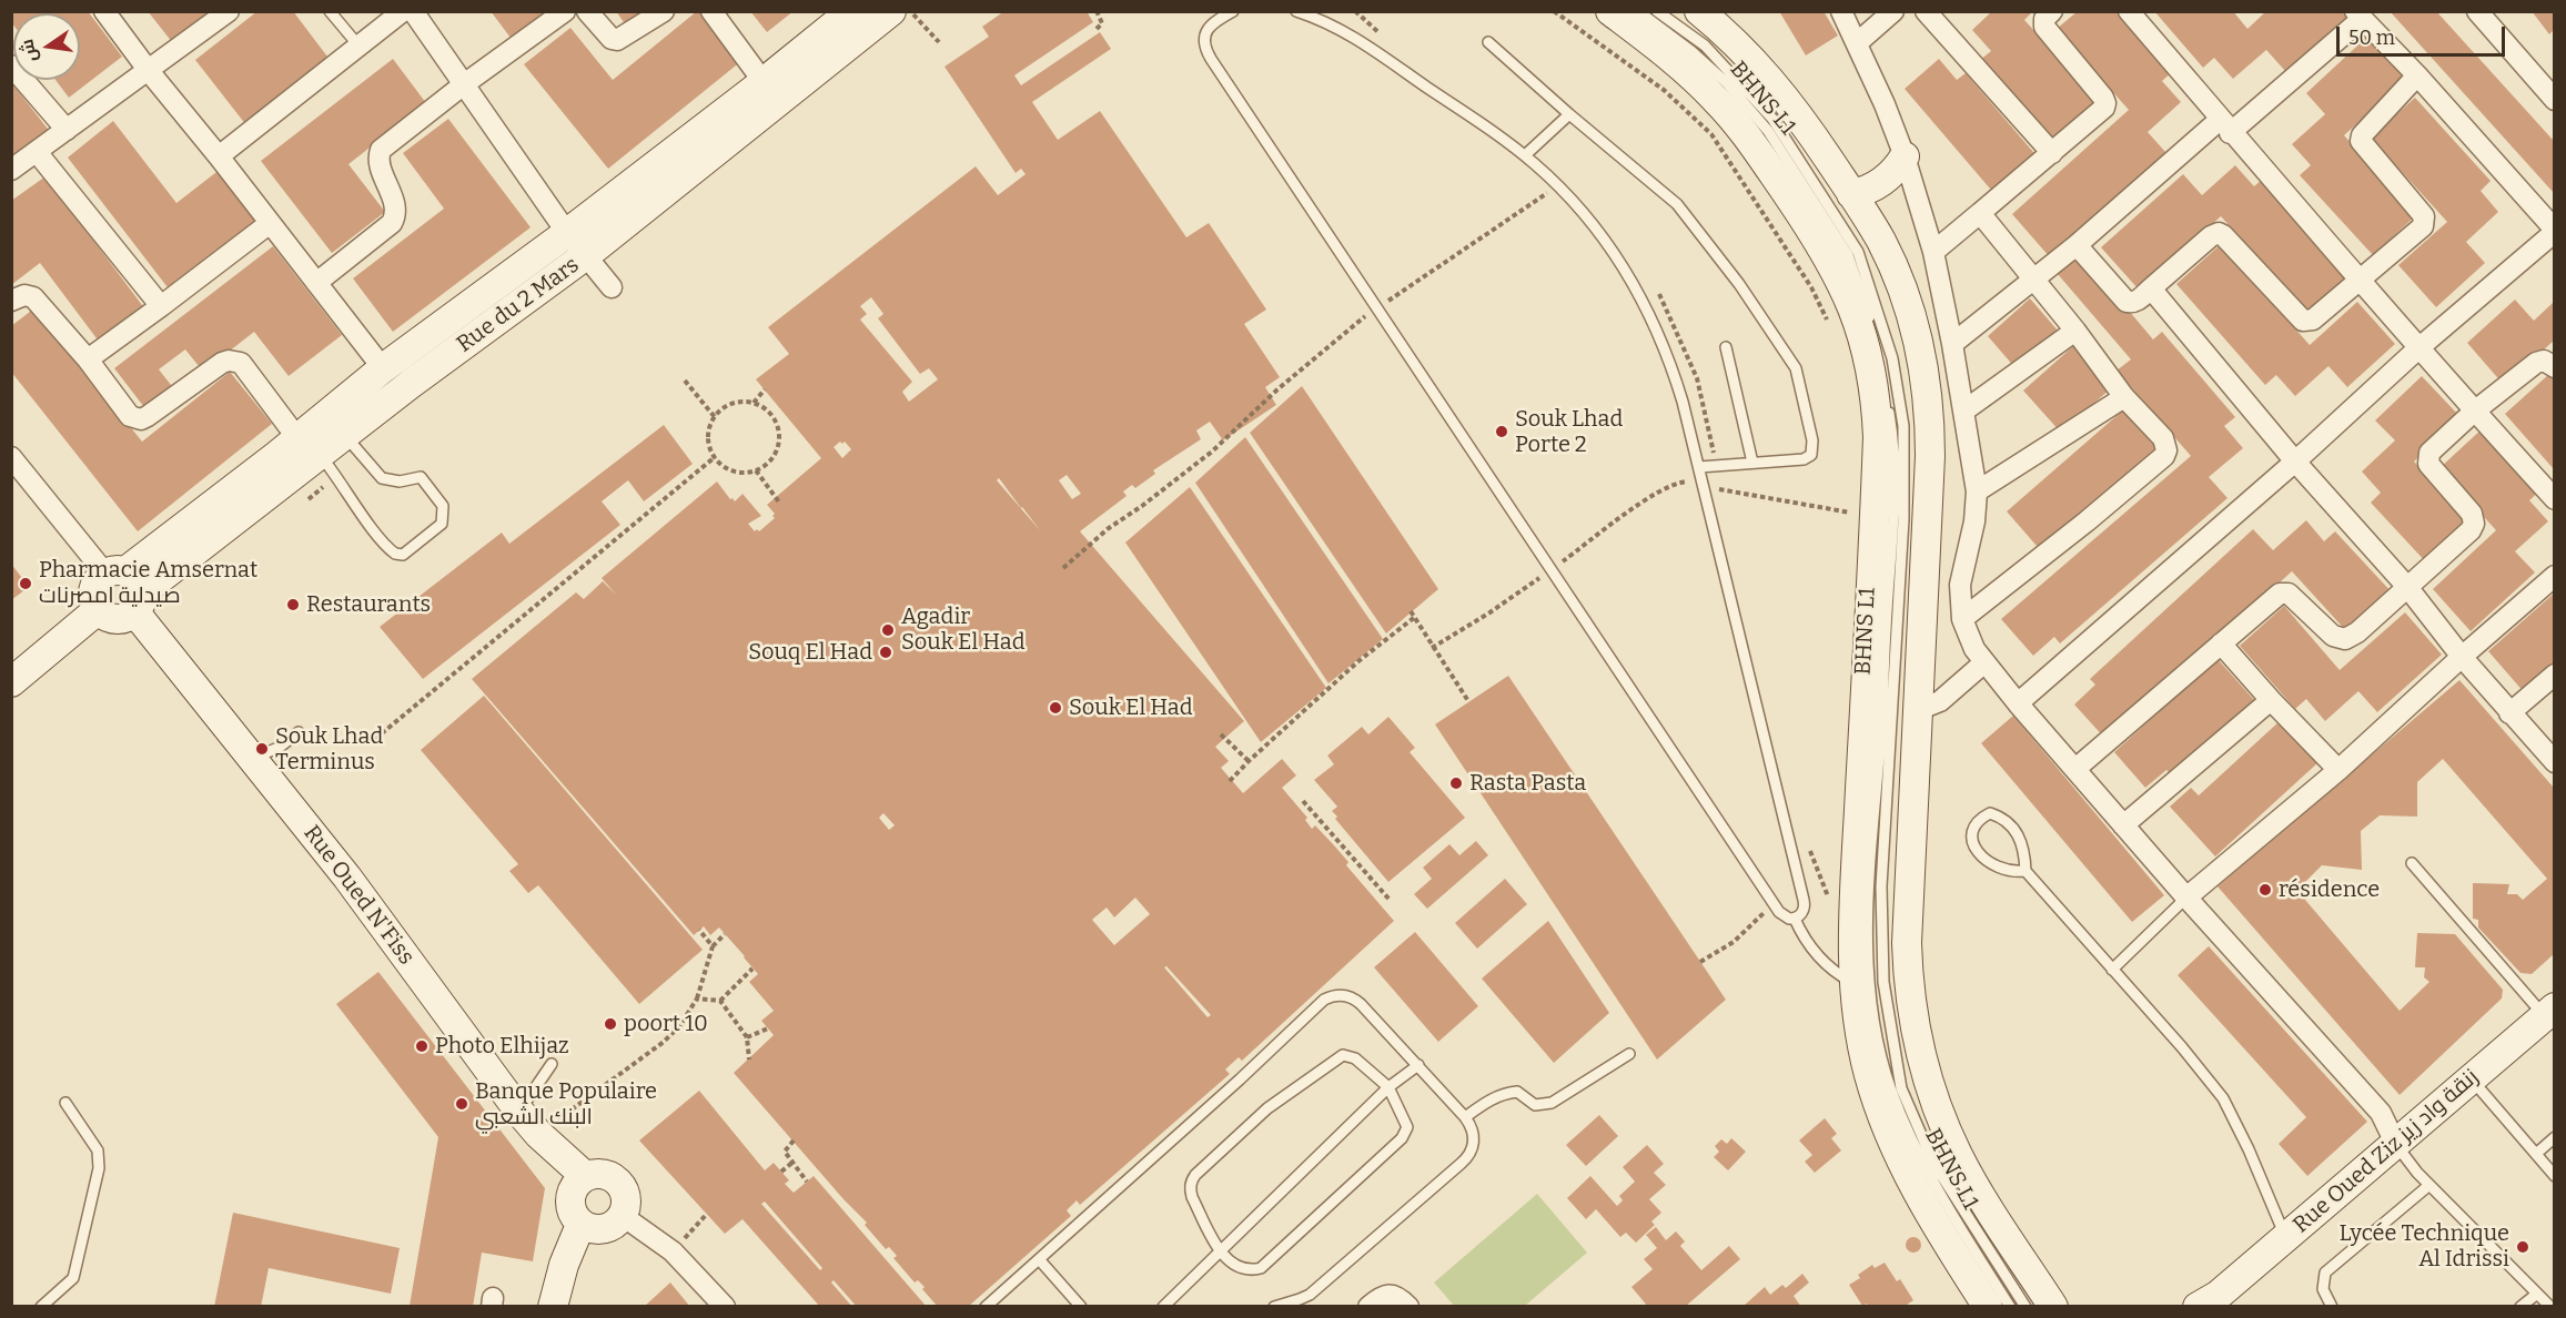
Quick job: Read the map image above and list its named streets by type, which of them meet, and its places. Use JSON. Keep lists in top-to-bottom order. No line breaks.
{"streets":{"street":["Rue du 2 Mars","Rue Oued N'Fiss","Rue Oued Ziz زنقة واد زيز"],"lane":["BHNS L1"]},"crossings":[["Rue du 2 Mars","Rue Oued N'Fiss"]],"places":["Souk Lhad Porte 2","Pharmacie Amsernat صيدلية امصرنات","Restaurants","Agadir Souk El Had","Souq El Had","Souk El Had","Souk Lhad Terminus","Rasta Pasta","résidence","poort 10","Photo Elhijaz","Banque Populaire البنك الشعبي","Lycée Technique Al Idrissi"],"scale_bar":"50 m","north":"left"}
